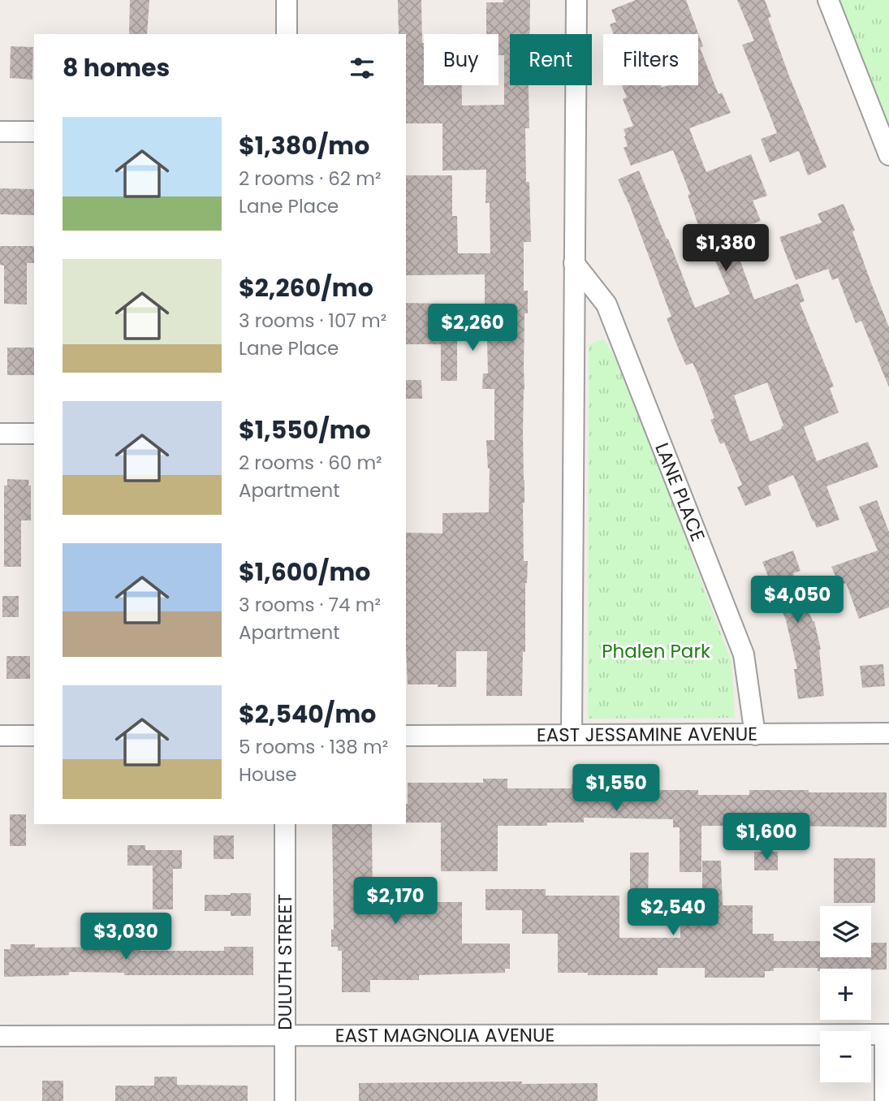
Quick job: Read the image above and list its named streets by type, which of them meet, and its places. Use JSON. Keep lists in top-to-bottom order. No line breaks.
{"streets":{"street":["LANE PLACE","EAST JESSAMINE AVENUE","DULUTH STREET","EAST MAGNOLIA AVENUE"]},"crossings":[["LANE PLACE","EAST JESSAMINE AVENUE"],["DULUTH STREET","EAST MAGNOLIA AVENUE"]],"parks":["Phalen Park"],"page":{"chip":["Buy","Rent","Filters"],"heading":"8 homes","list":[{"name":"$1,380/mo","note":"2 rooms · 62 m² · Lane Place"},{"name":"$2,260/mo","note":"3 rooms · 107 m² · Lane Place"},{"name":"$1,550/mo","note":"2 rooms · 60 m² · Apartment"},{"name":"$1,600/mo","note":"3 rooms · 74 m² · Apartment"},{"name":"$2,540/mo","note":"5 rooms · 138 m² · House"}],"price":["$1,380","$2,260","$4,050","$1,550","$1,600","$2,170","$2,540","$3,030"],"map_buttons":["+","−"]}}
